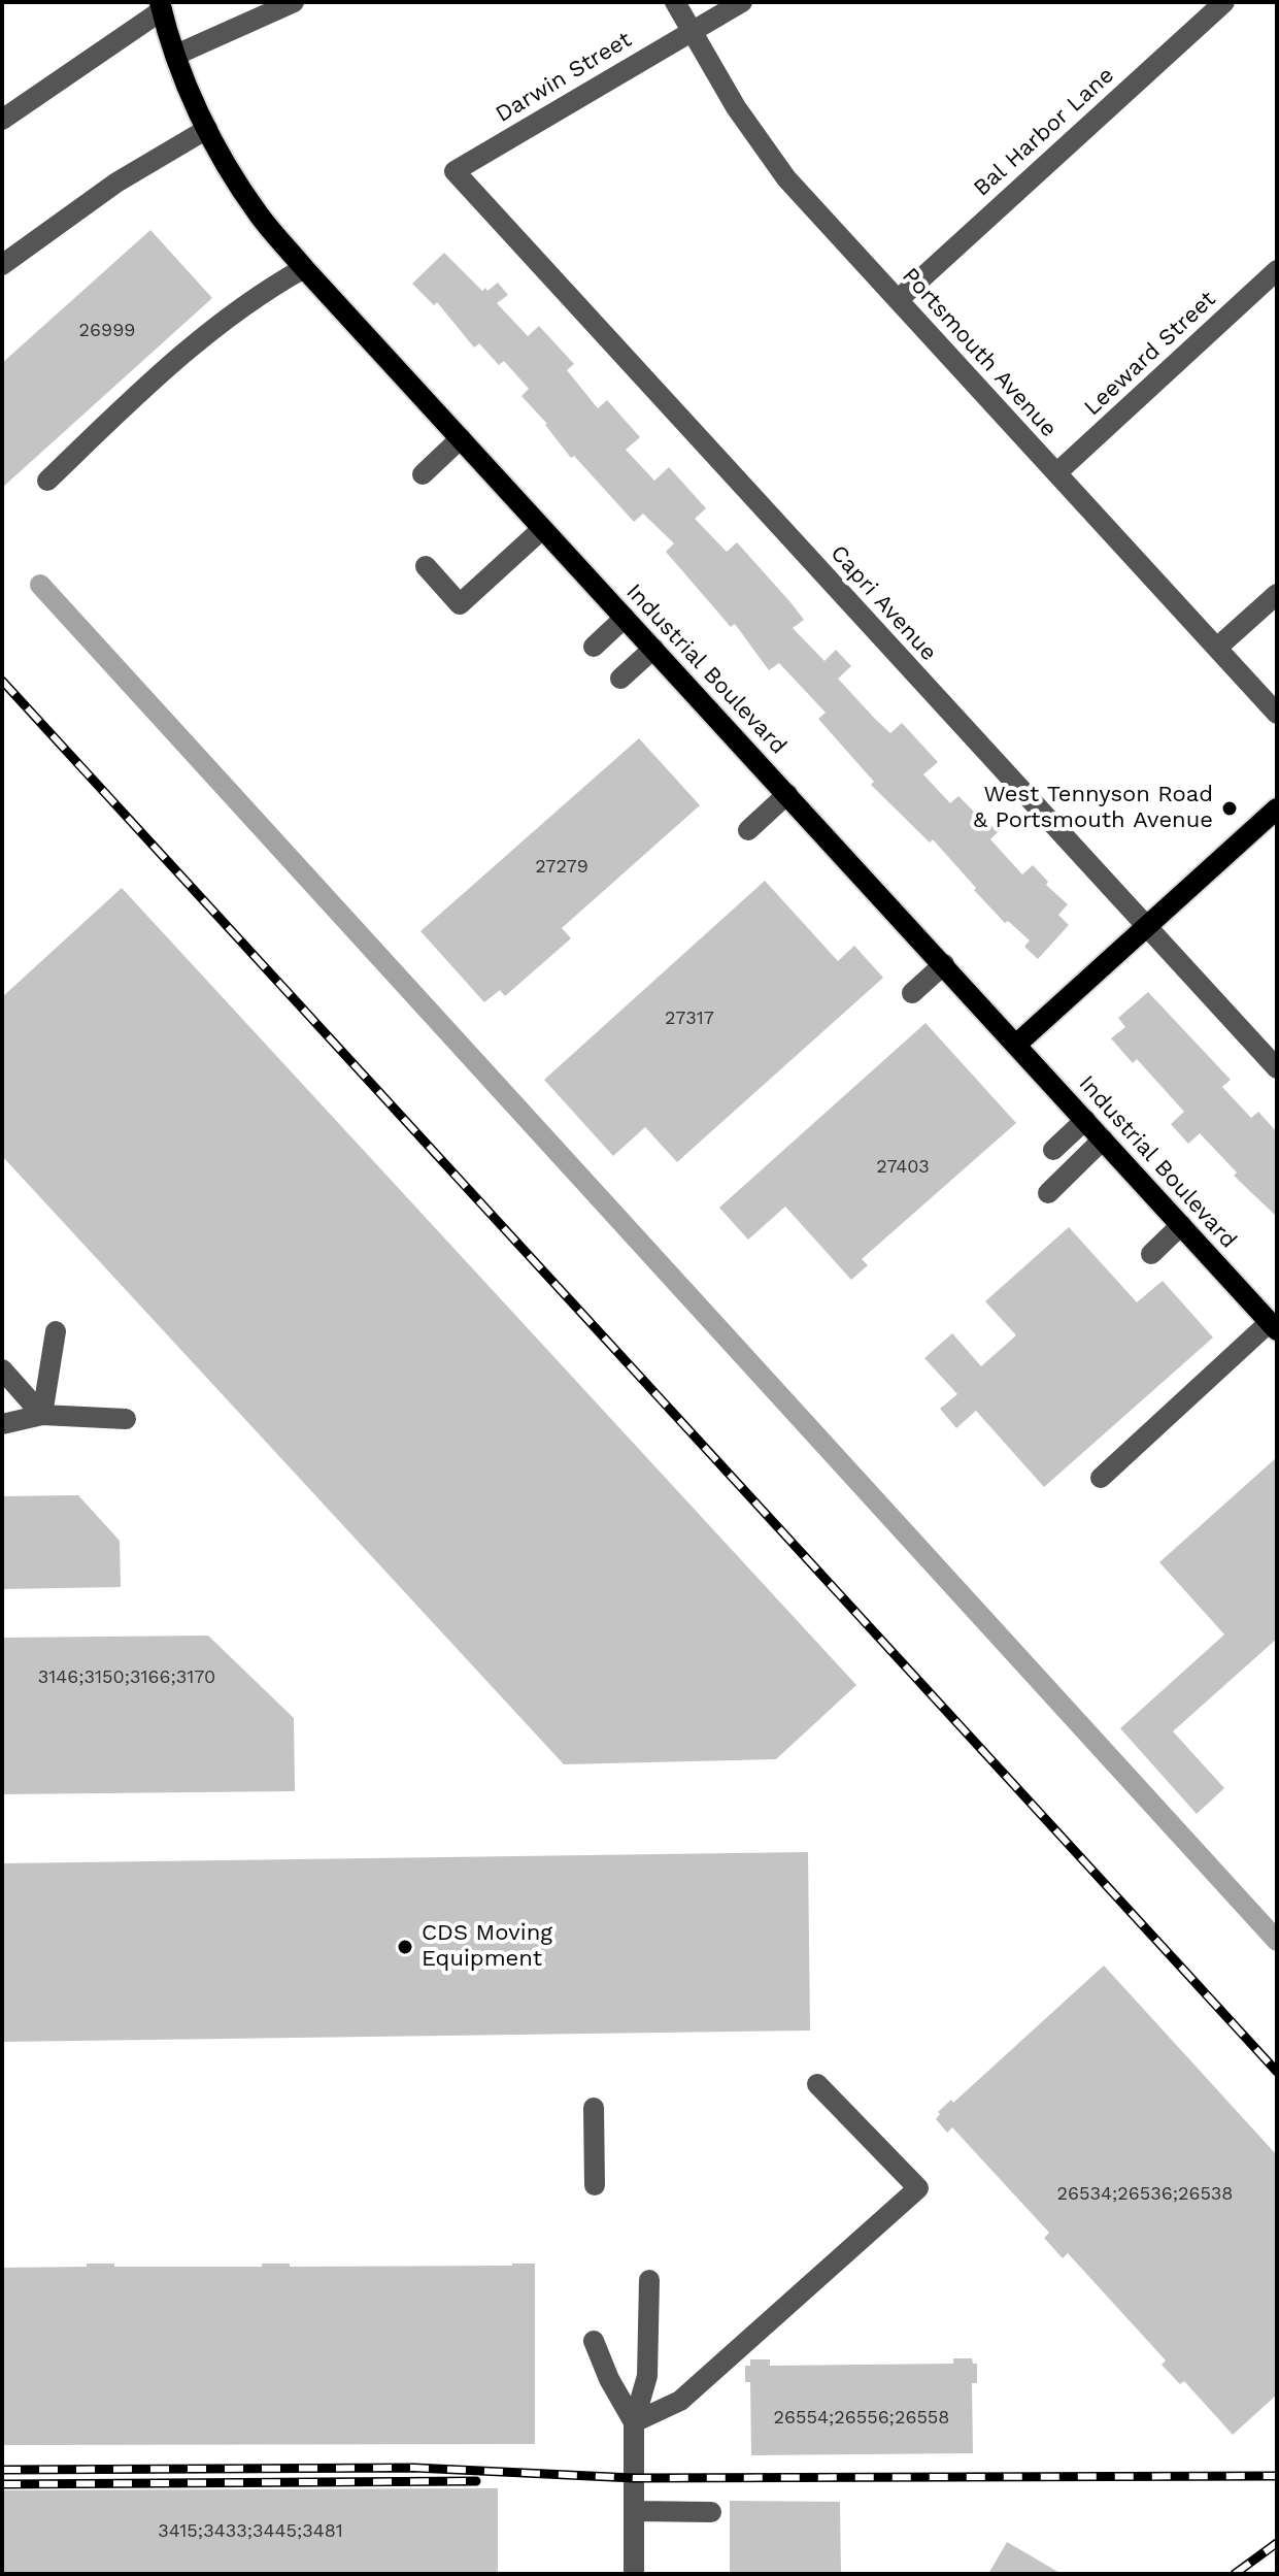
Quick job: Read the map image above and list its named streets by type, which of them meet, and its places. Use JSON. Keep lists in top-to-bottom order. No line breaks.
{"streets":{"main road":["Industrial Boulevard"],"street":["Darwin Street","Bal Harbor Lane","Portsmouth Avenue","Leeward Street","Capri Avenue"]},"crossings":[["Darwin Street","Portsmouth Avenue"],["Darwin Street","Capri Avenue"],["Bal Harbor Lane","Portsmouth Avenue"],["Portsmouth Avenue","Leeward Street"]],"places":["West Tennyson Road & Portsmouth Avenue","CDS Moving Equipment"],"house_numbers":["26999","27279","27317","27403","3146;3150;3166;3170","26534;26536;26538","26554;26556;26558","3415;3433;3445;3481"]}
